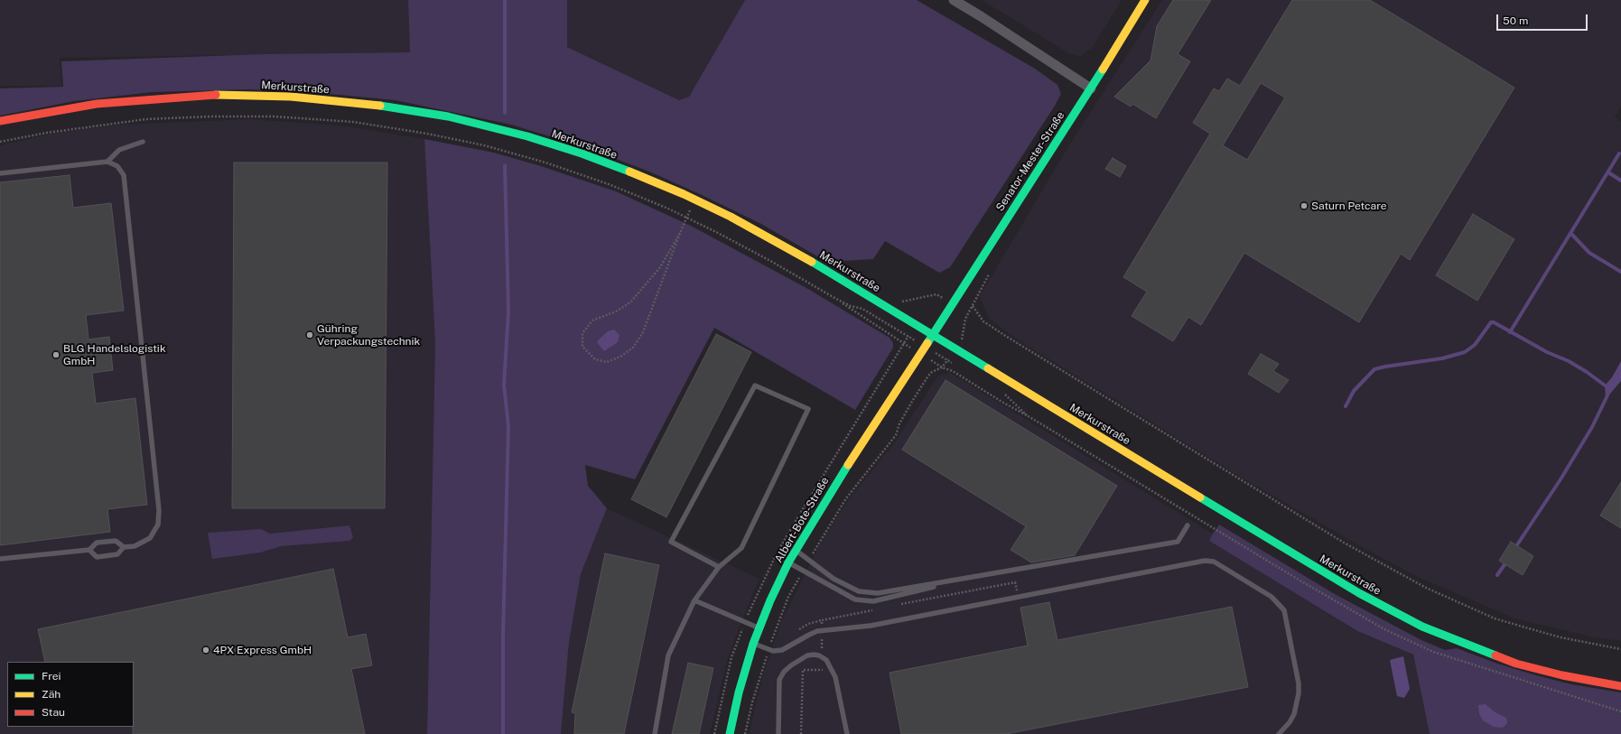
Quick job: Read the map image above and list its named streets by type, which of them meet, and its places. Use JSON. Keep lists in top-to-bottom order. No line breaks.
{"streets":{"street":["Merkurstraße","Senator-Mester-Straße","Albert-Bote-Straße"]},"crossings":[["Merkurstraße","Senator-Mester-Straße"],["Merkurstraße","Albert-Bote-Straße"],["Senator-Mester-Straße","Albert-Bote-Straße"]],"places":["Saturn Petcare","Gühring Verpackungstechnik","BLG Handelslogistik GmbH","4PX Express GmbH"],"legend":["Frei","Zäh","Stau"],"scale_bar":"50 m"}
